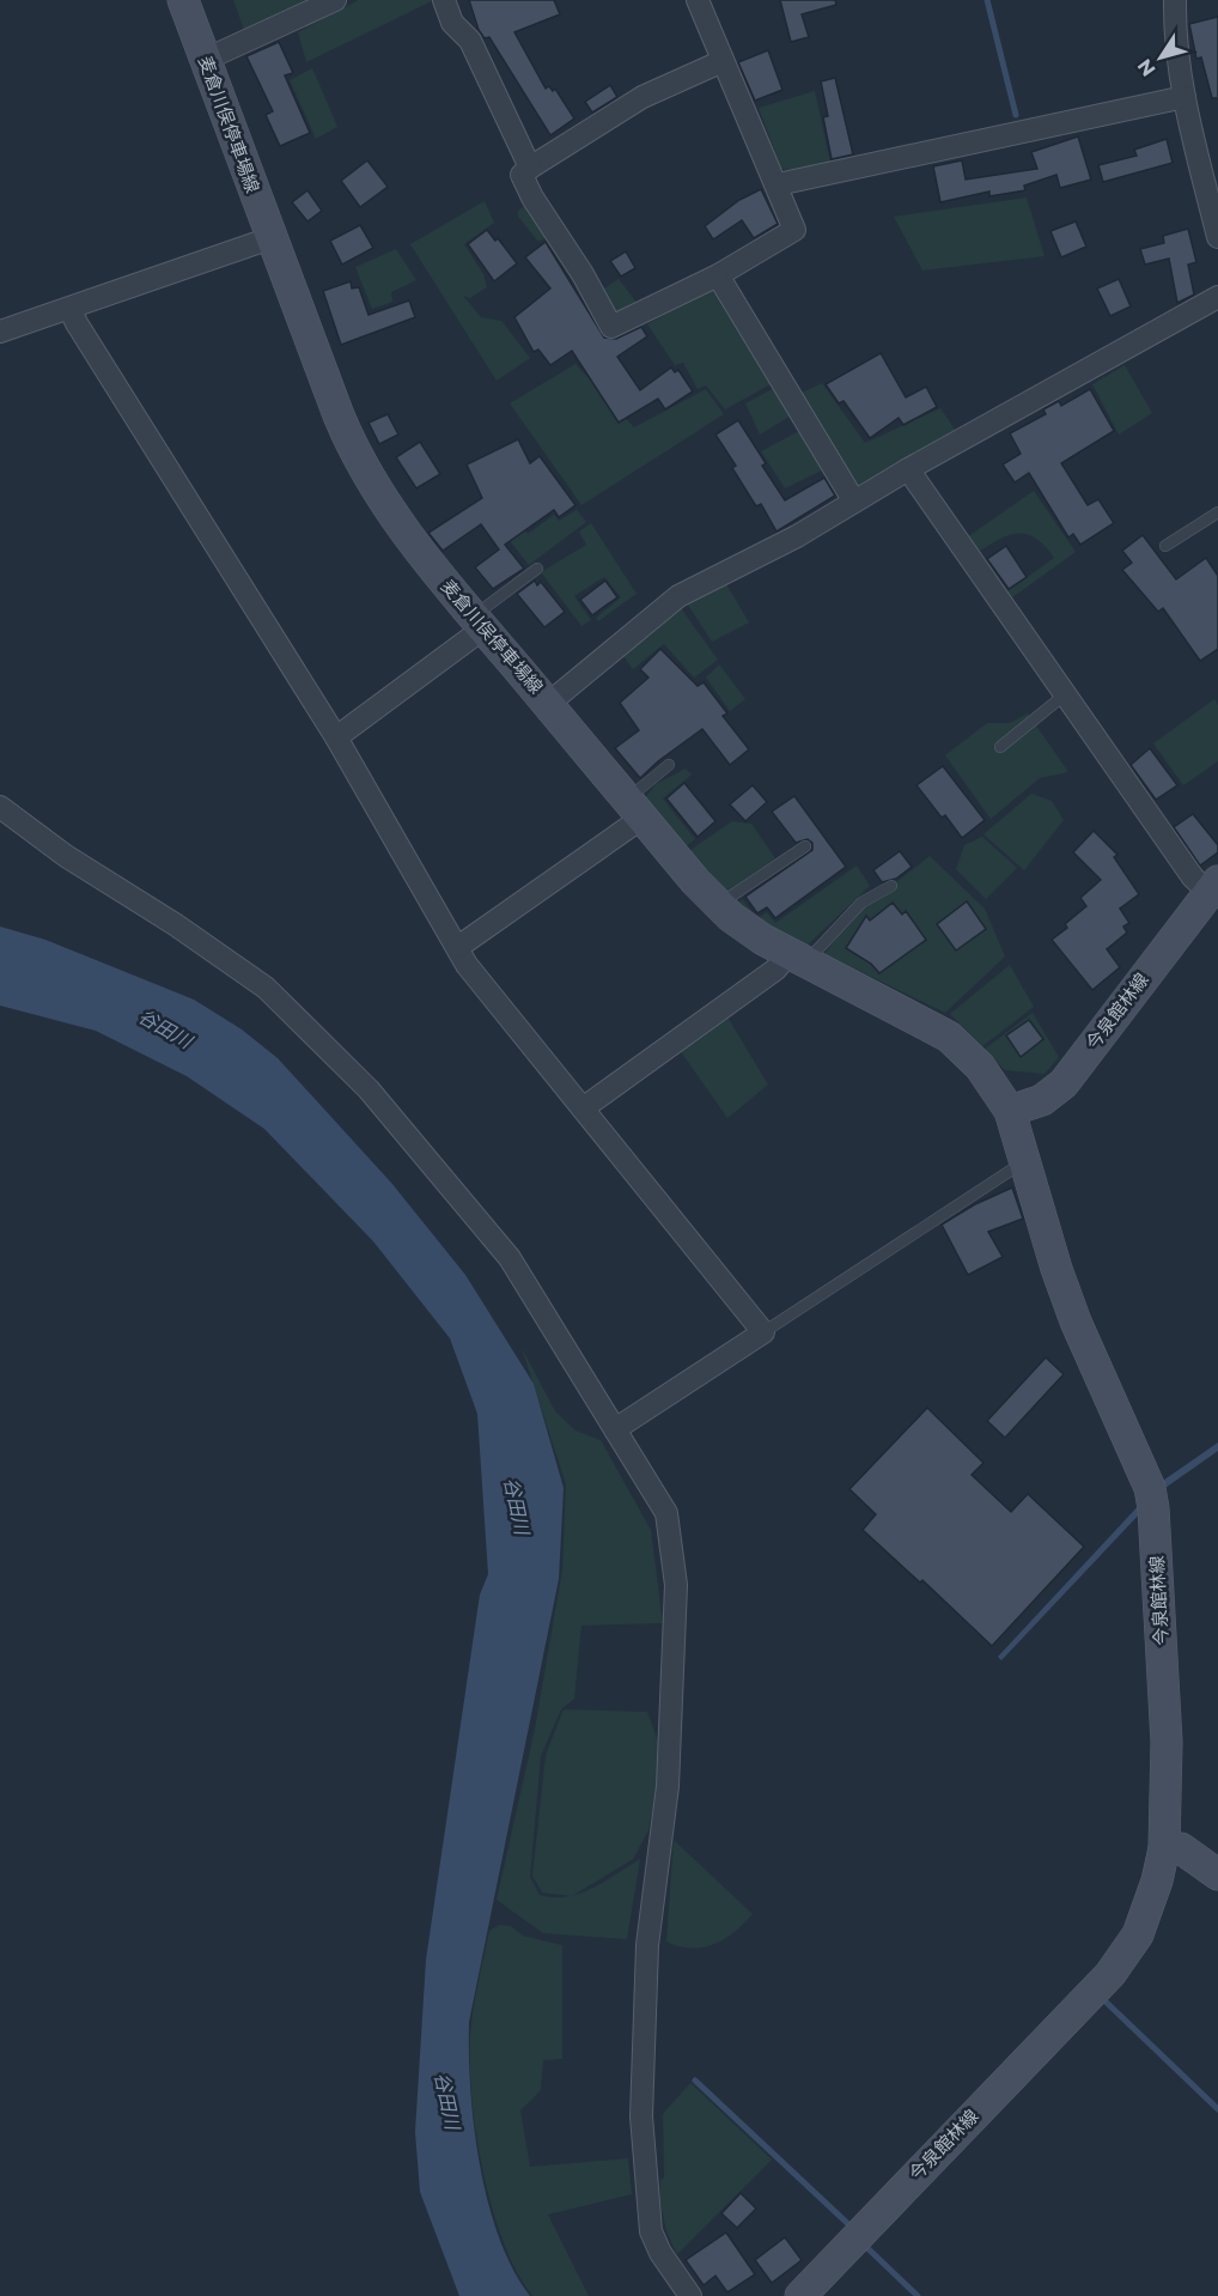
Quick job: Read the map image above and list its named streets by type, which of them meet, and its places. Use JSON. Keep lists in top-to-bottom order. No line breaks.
{"streets":{"main road":["麦倉川俣停車場線","今泉館林線"]},"crossings":[["麦倉川俣停車場線","今泉館林線"]],"water":["谷田川"],"north":"bottom left"}
